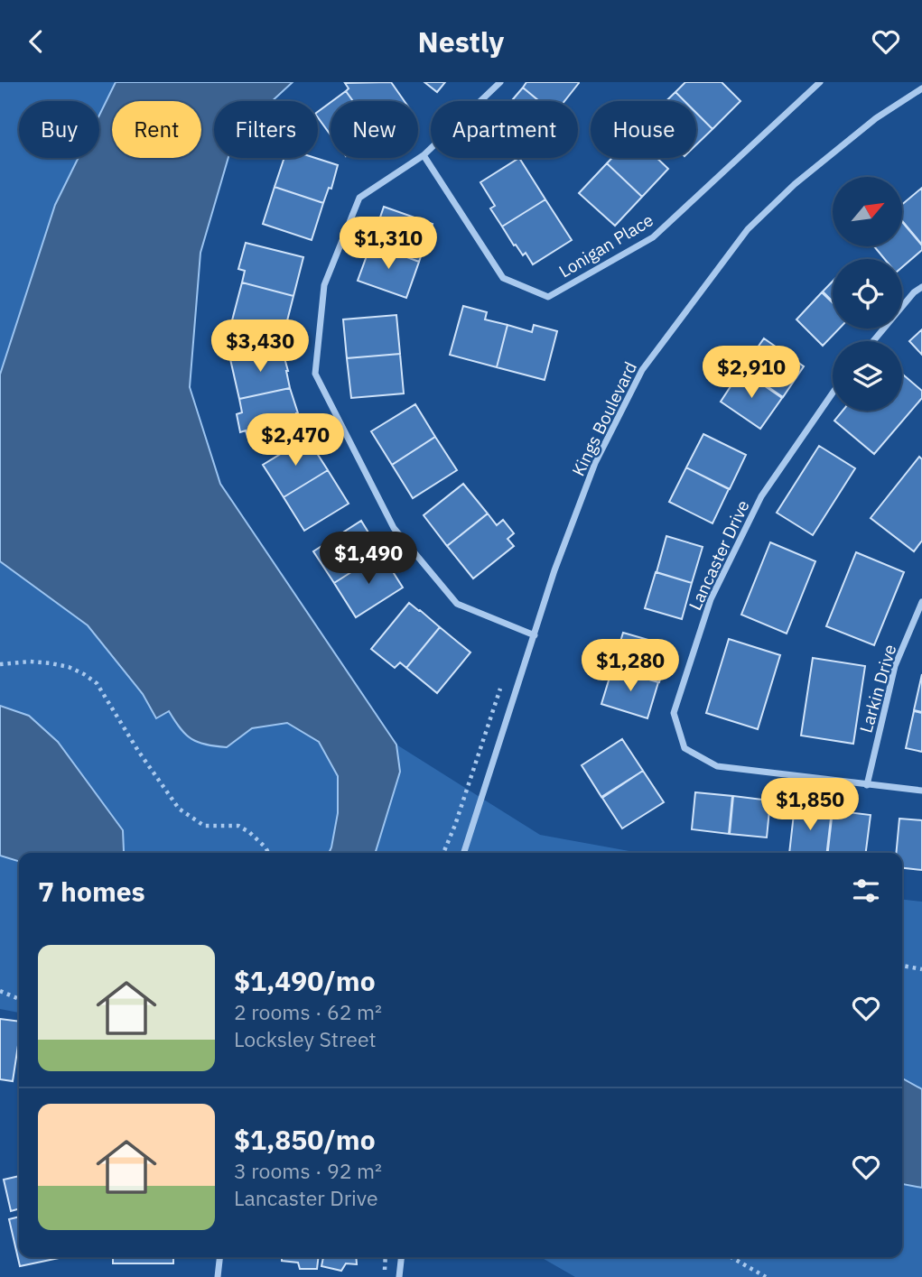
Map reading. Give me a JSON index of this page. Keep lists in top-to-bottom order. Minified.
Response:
{"streets":{"street":["Lonigan Place","Kings Boulevard","Lancaster Drive","Larkin Drive"]},"crossings":[["Lancaster Drive","Larkin Drive"]],"north":"top right","page":{"header":"Nestly","chip":["Buy","Rent","Filters","New","Apartment","House"],"price":["$1,310","$3,430","$2,910","$2,470","$1,490","$1,280","$1,850"],"heading":"7 homes","list":[{"name":"$1,490/mo","note":"2 rooms · 62 m² · Locksley Street"},{"name":"$1,850/mo","note":"3 rooms · 92 m² · Lancaster Drive"}]}}
